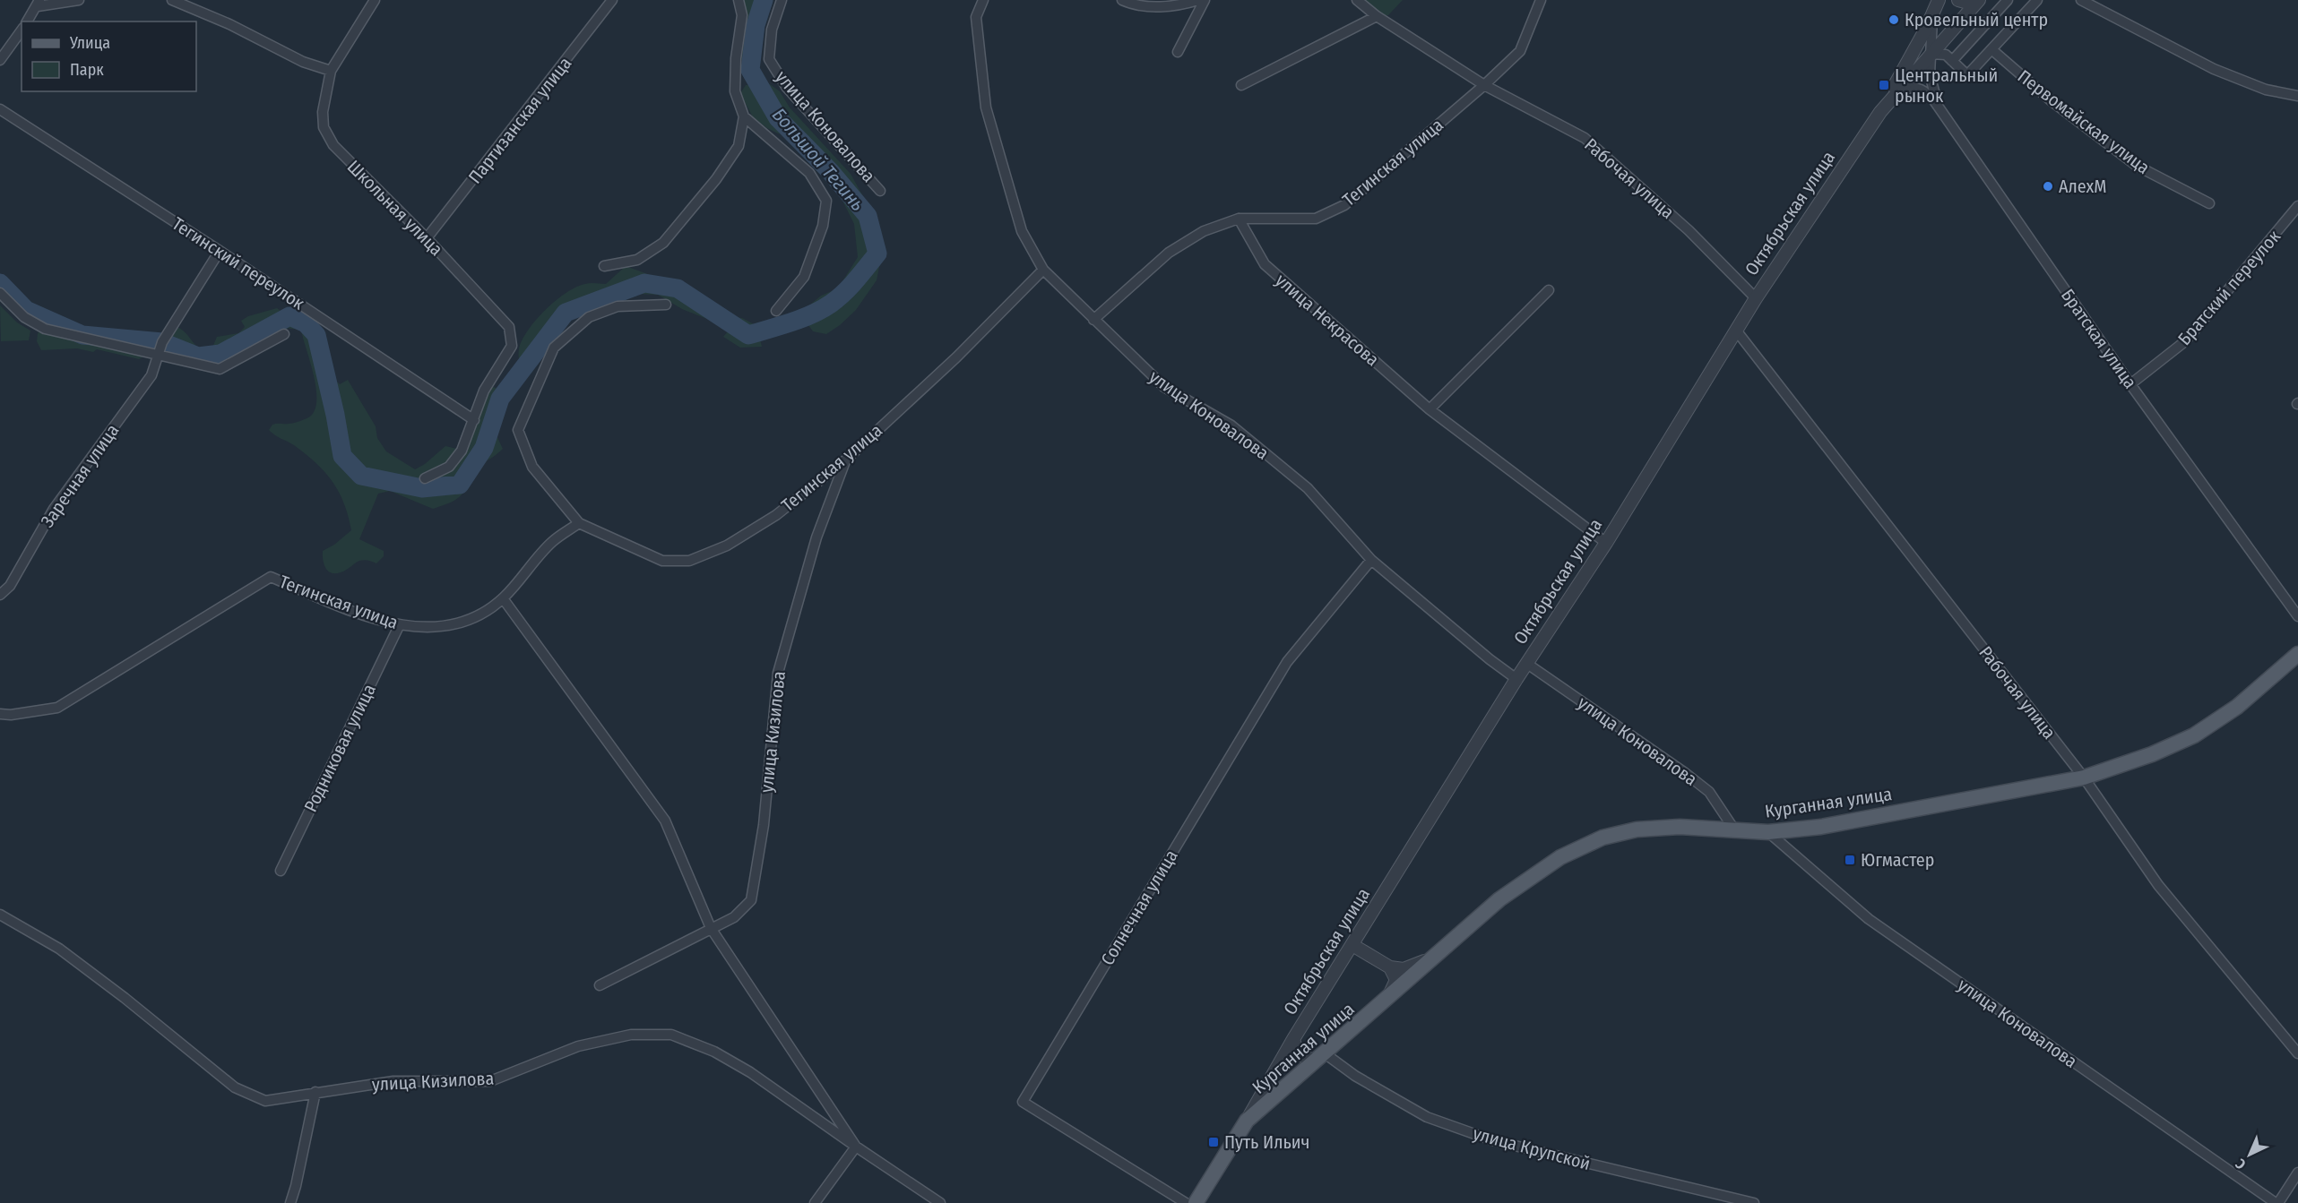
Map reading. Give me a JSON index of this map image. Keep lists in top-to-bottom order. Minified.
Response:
{"streets":{"main road":["Октябрьская улица","Курганная улица"],"street":["Партизанская улица","Первомайская улица","улица Коновалова","Тегинская улица","Рабочая улица","Школьная улица","Тегинский переулок","Братский переулок","улица Некрасова","Братская улица","Заречная улица","улица Кизилова","Родниковая улица","Солнечная улица","улица Крупской"]},"crossings":[["Партизанская улица","Школьная улица"],["улица Коновалова","Тегинская улица"],["улица Коновалова","Октябрьская улица"],["улица Коновалова","Курганная улица"],["улица Коновалова","Солнечная улица"],["Тегинская улица","Рабочая улица"],["Тегинская улица","улица Некрасова"],["Тегинская улица","улица Кизилова"],["Тегинская улица","Родниковая улица"],["Рабочая улица","Октябрьская улица"],["Рабочая улица","Курганная улица"],["Школьная улица","Тегинский переулок"],["Октябрьская улица","улица Некрасова"],["Октябрьская улица","Братская улица"],["Октябрьская улица","Курганная улица"],["Тегинский переулок","Заречная улица"],["Братский переулок","Братская улица"],["Курганная улица","улица Крупской"]],"water":["Большой Тегинь"],"places":{"other":["Кровельный центр","АлехМ"],"transit":["Центральный рынок","Югмастер","Путь Ильич"]},"legend":["Улица","Парк"],"north":"bottom left"}
